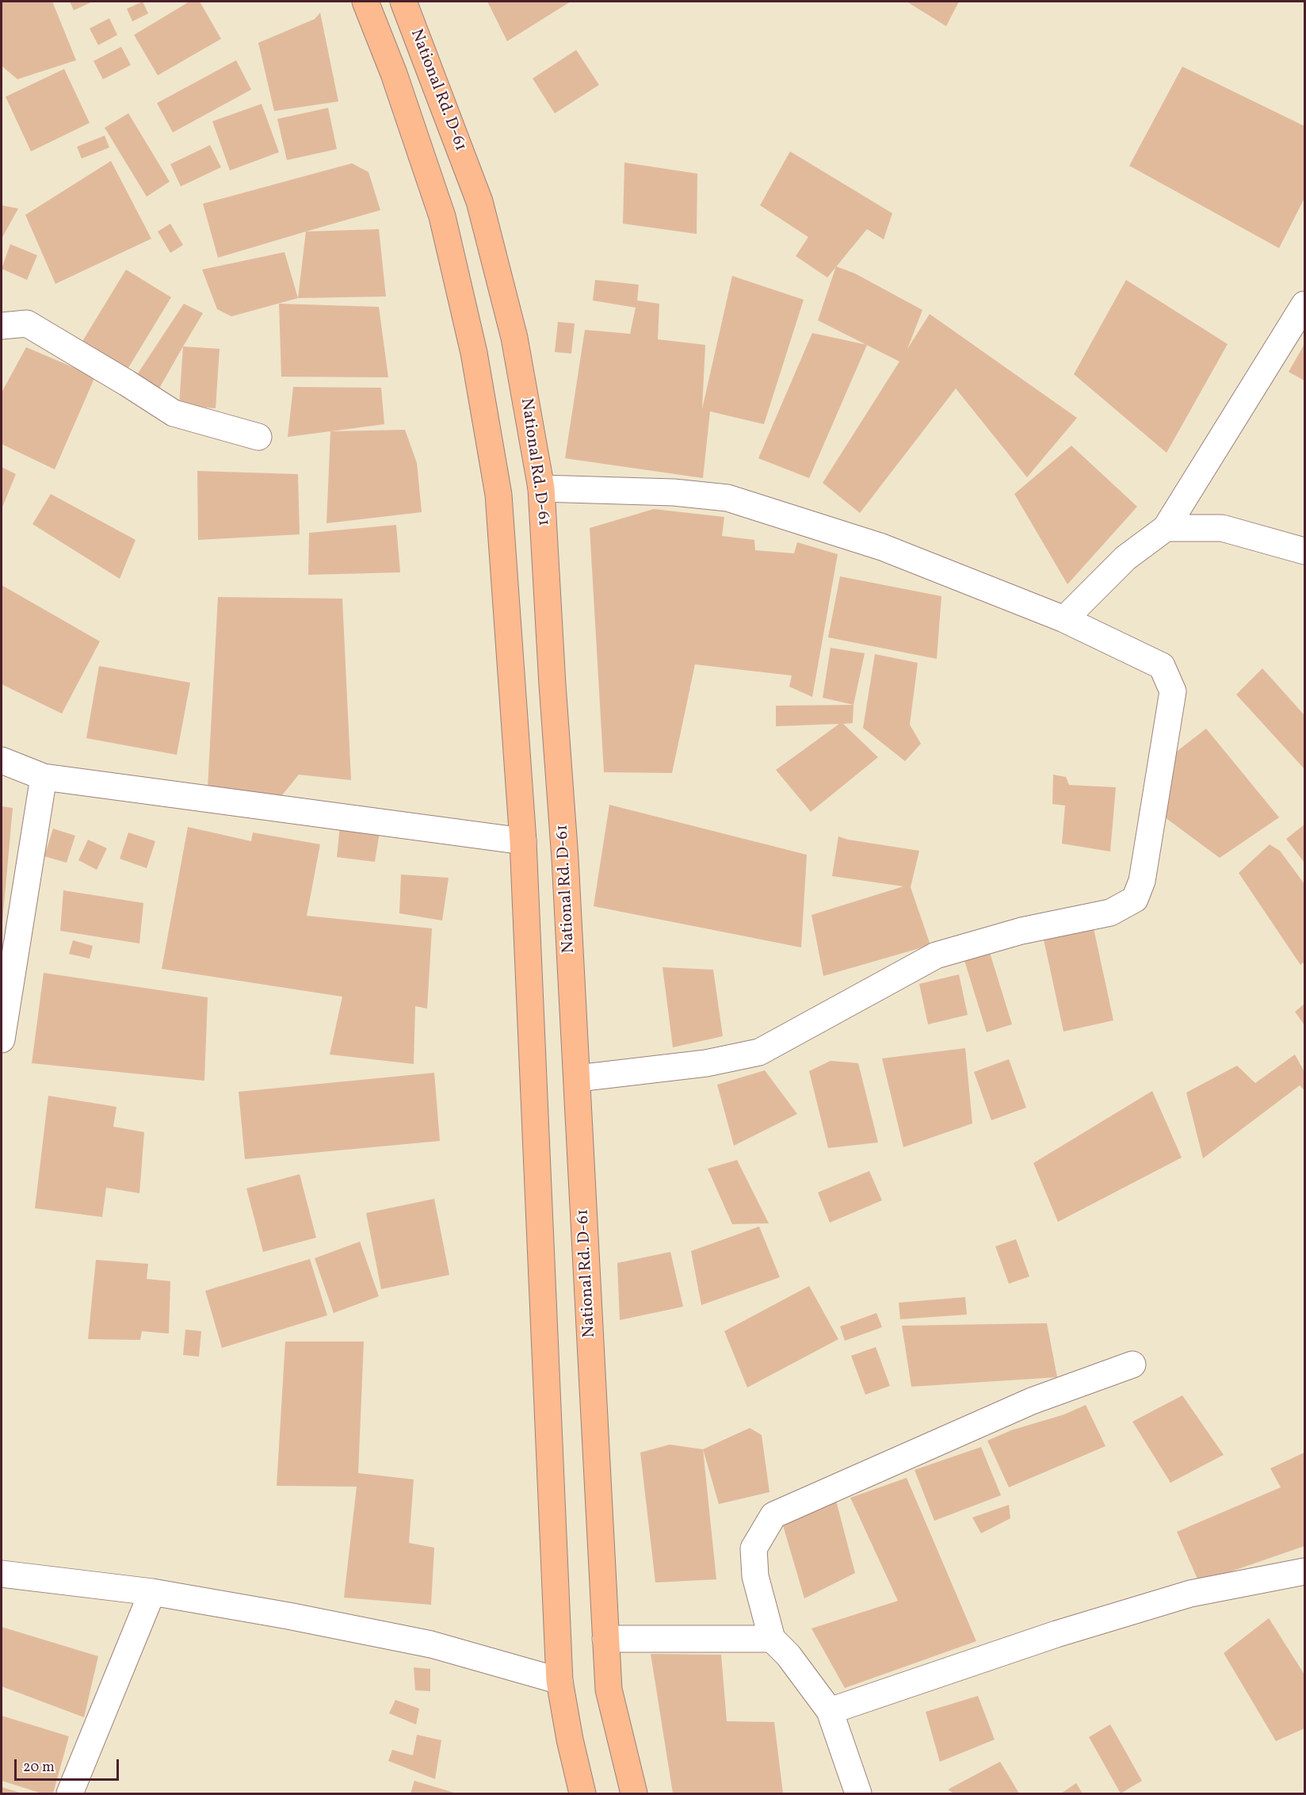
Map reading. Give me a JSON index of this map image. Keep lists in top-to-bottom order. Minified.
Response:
{"streets":{"highway":["National Rd. D-61"]},"scale_bar":"20 m"}
